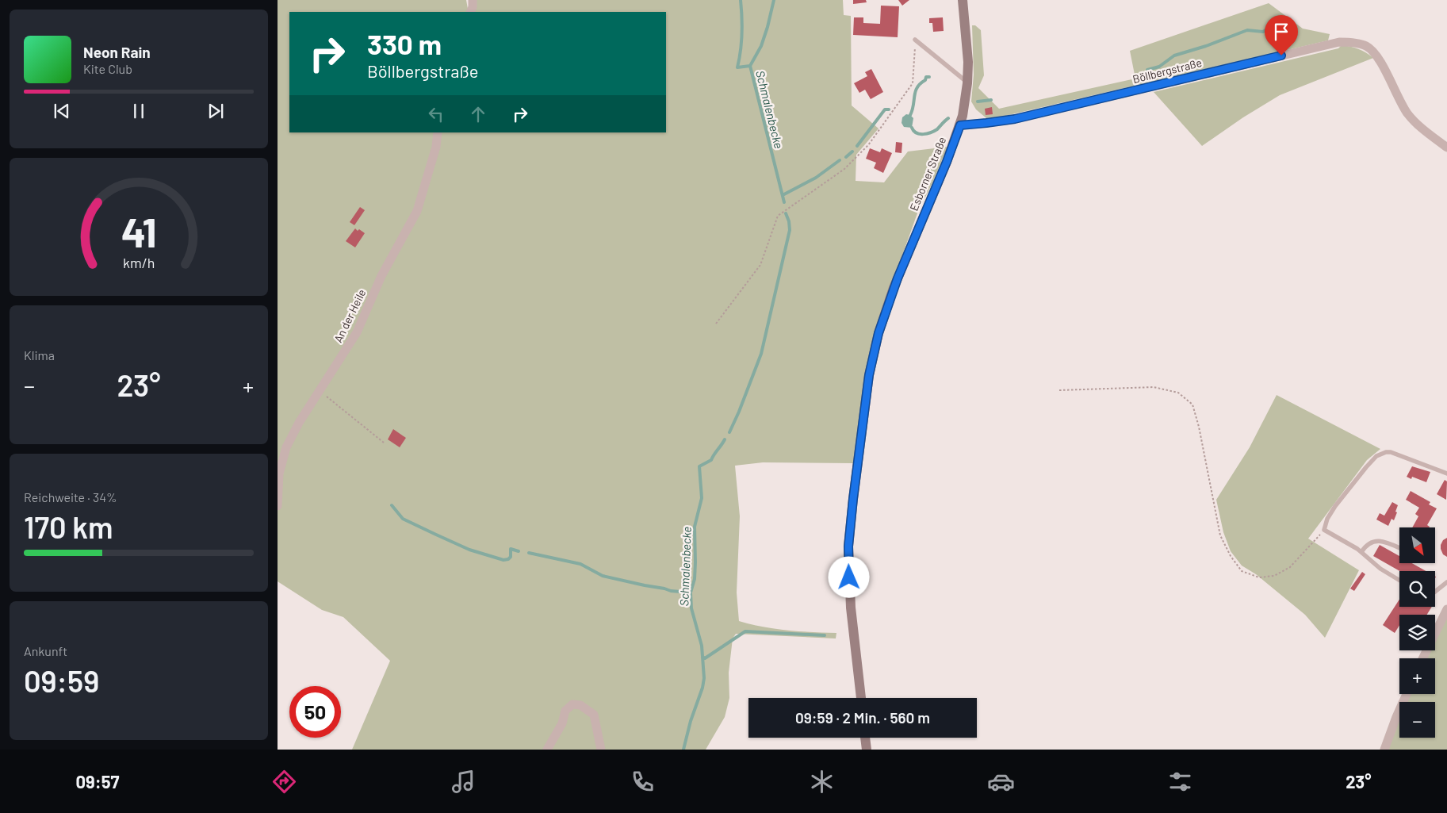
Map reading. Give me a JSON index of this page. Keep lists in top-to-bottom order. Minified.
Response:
{"streets":{"main road":["Esborner Straße"],"street":["Böllbergstraße","An der Heile"]},"crossings":[["Böllbergstraße","Esborner Straße"]],"water":["Schmalenbecke"],"north":"bottom right","page":{"turn":["330 m","Böllbergstraße"],"song":["Neon Rain","Kite Club"],"tile":["Klima",["Reichweite · 34%","170 km"],["Ankunft","09:59"]],"heat":["−","23°","+"],"map_buttons":["+","−"],"limit":"50","trip":"09:59 · 2 Min. · 560 m","tabs":["09:57","23°"],"gauge":["41","km/h"]}}
